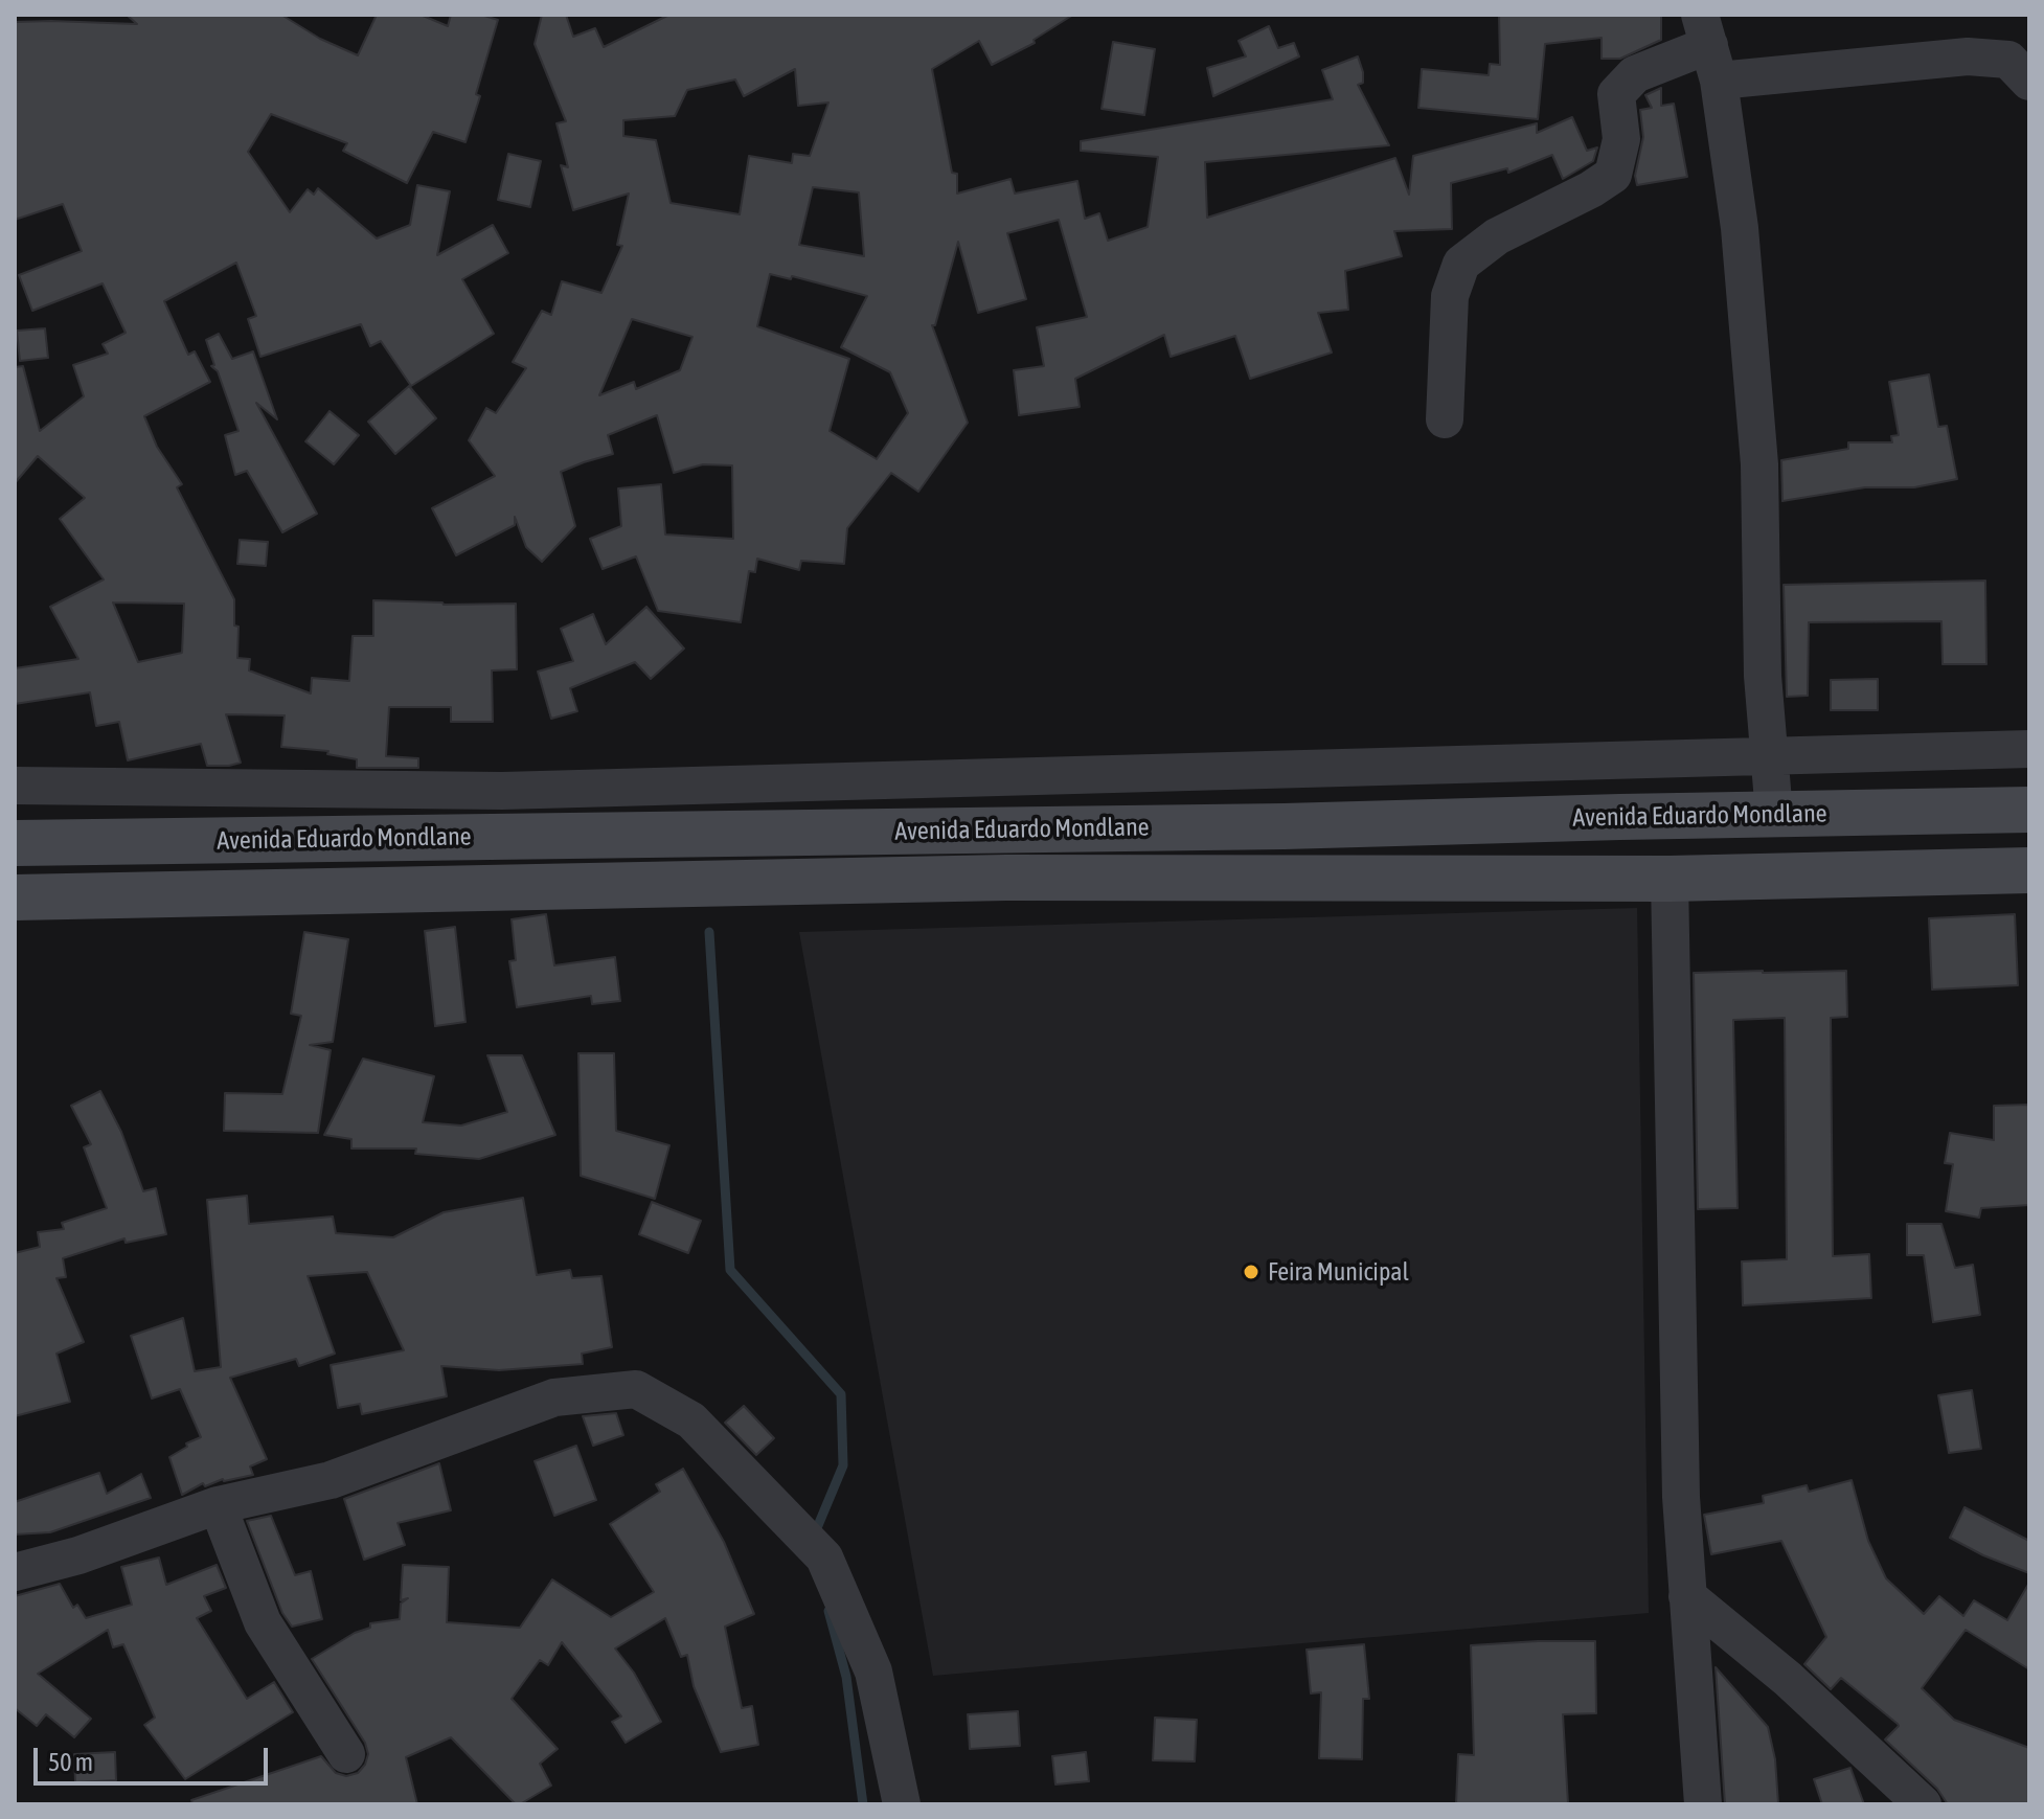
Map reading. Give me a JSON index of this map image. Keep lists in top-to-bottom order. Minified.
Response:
{"streets":{"main road":["Avenida Eduardo Mondlane"]},"places":["Feira Municipal"],"scale_bar":"50 m"}
